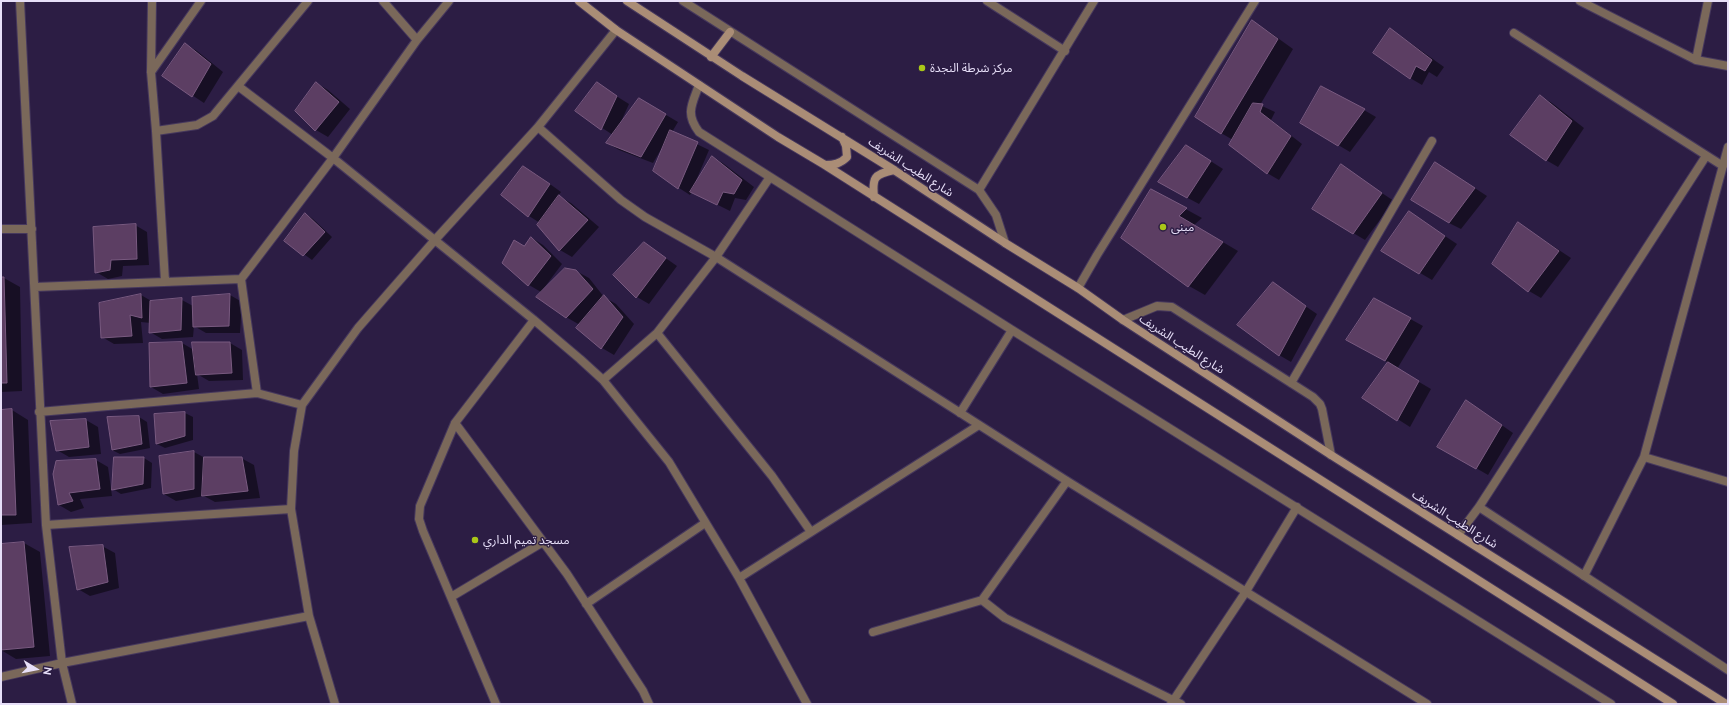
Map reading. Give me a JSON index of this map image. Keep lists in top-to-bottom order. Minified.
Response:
{"streets":{"main road":["شارع الطيب الشريف"]},"places":["مركز شرطة النجدة","مبنى","مسجد تميم الداري"],"north":"right"}
